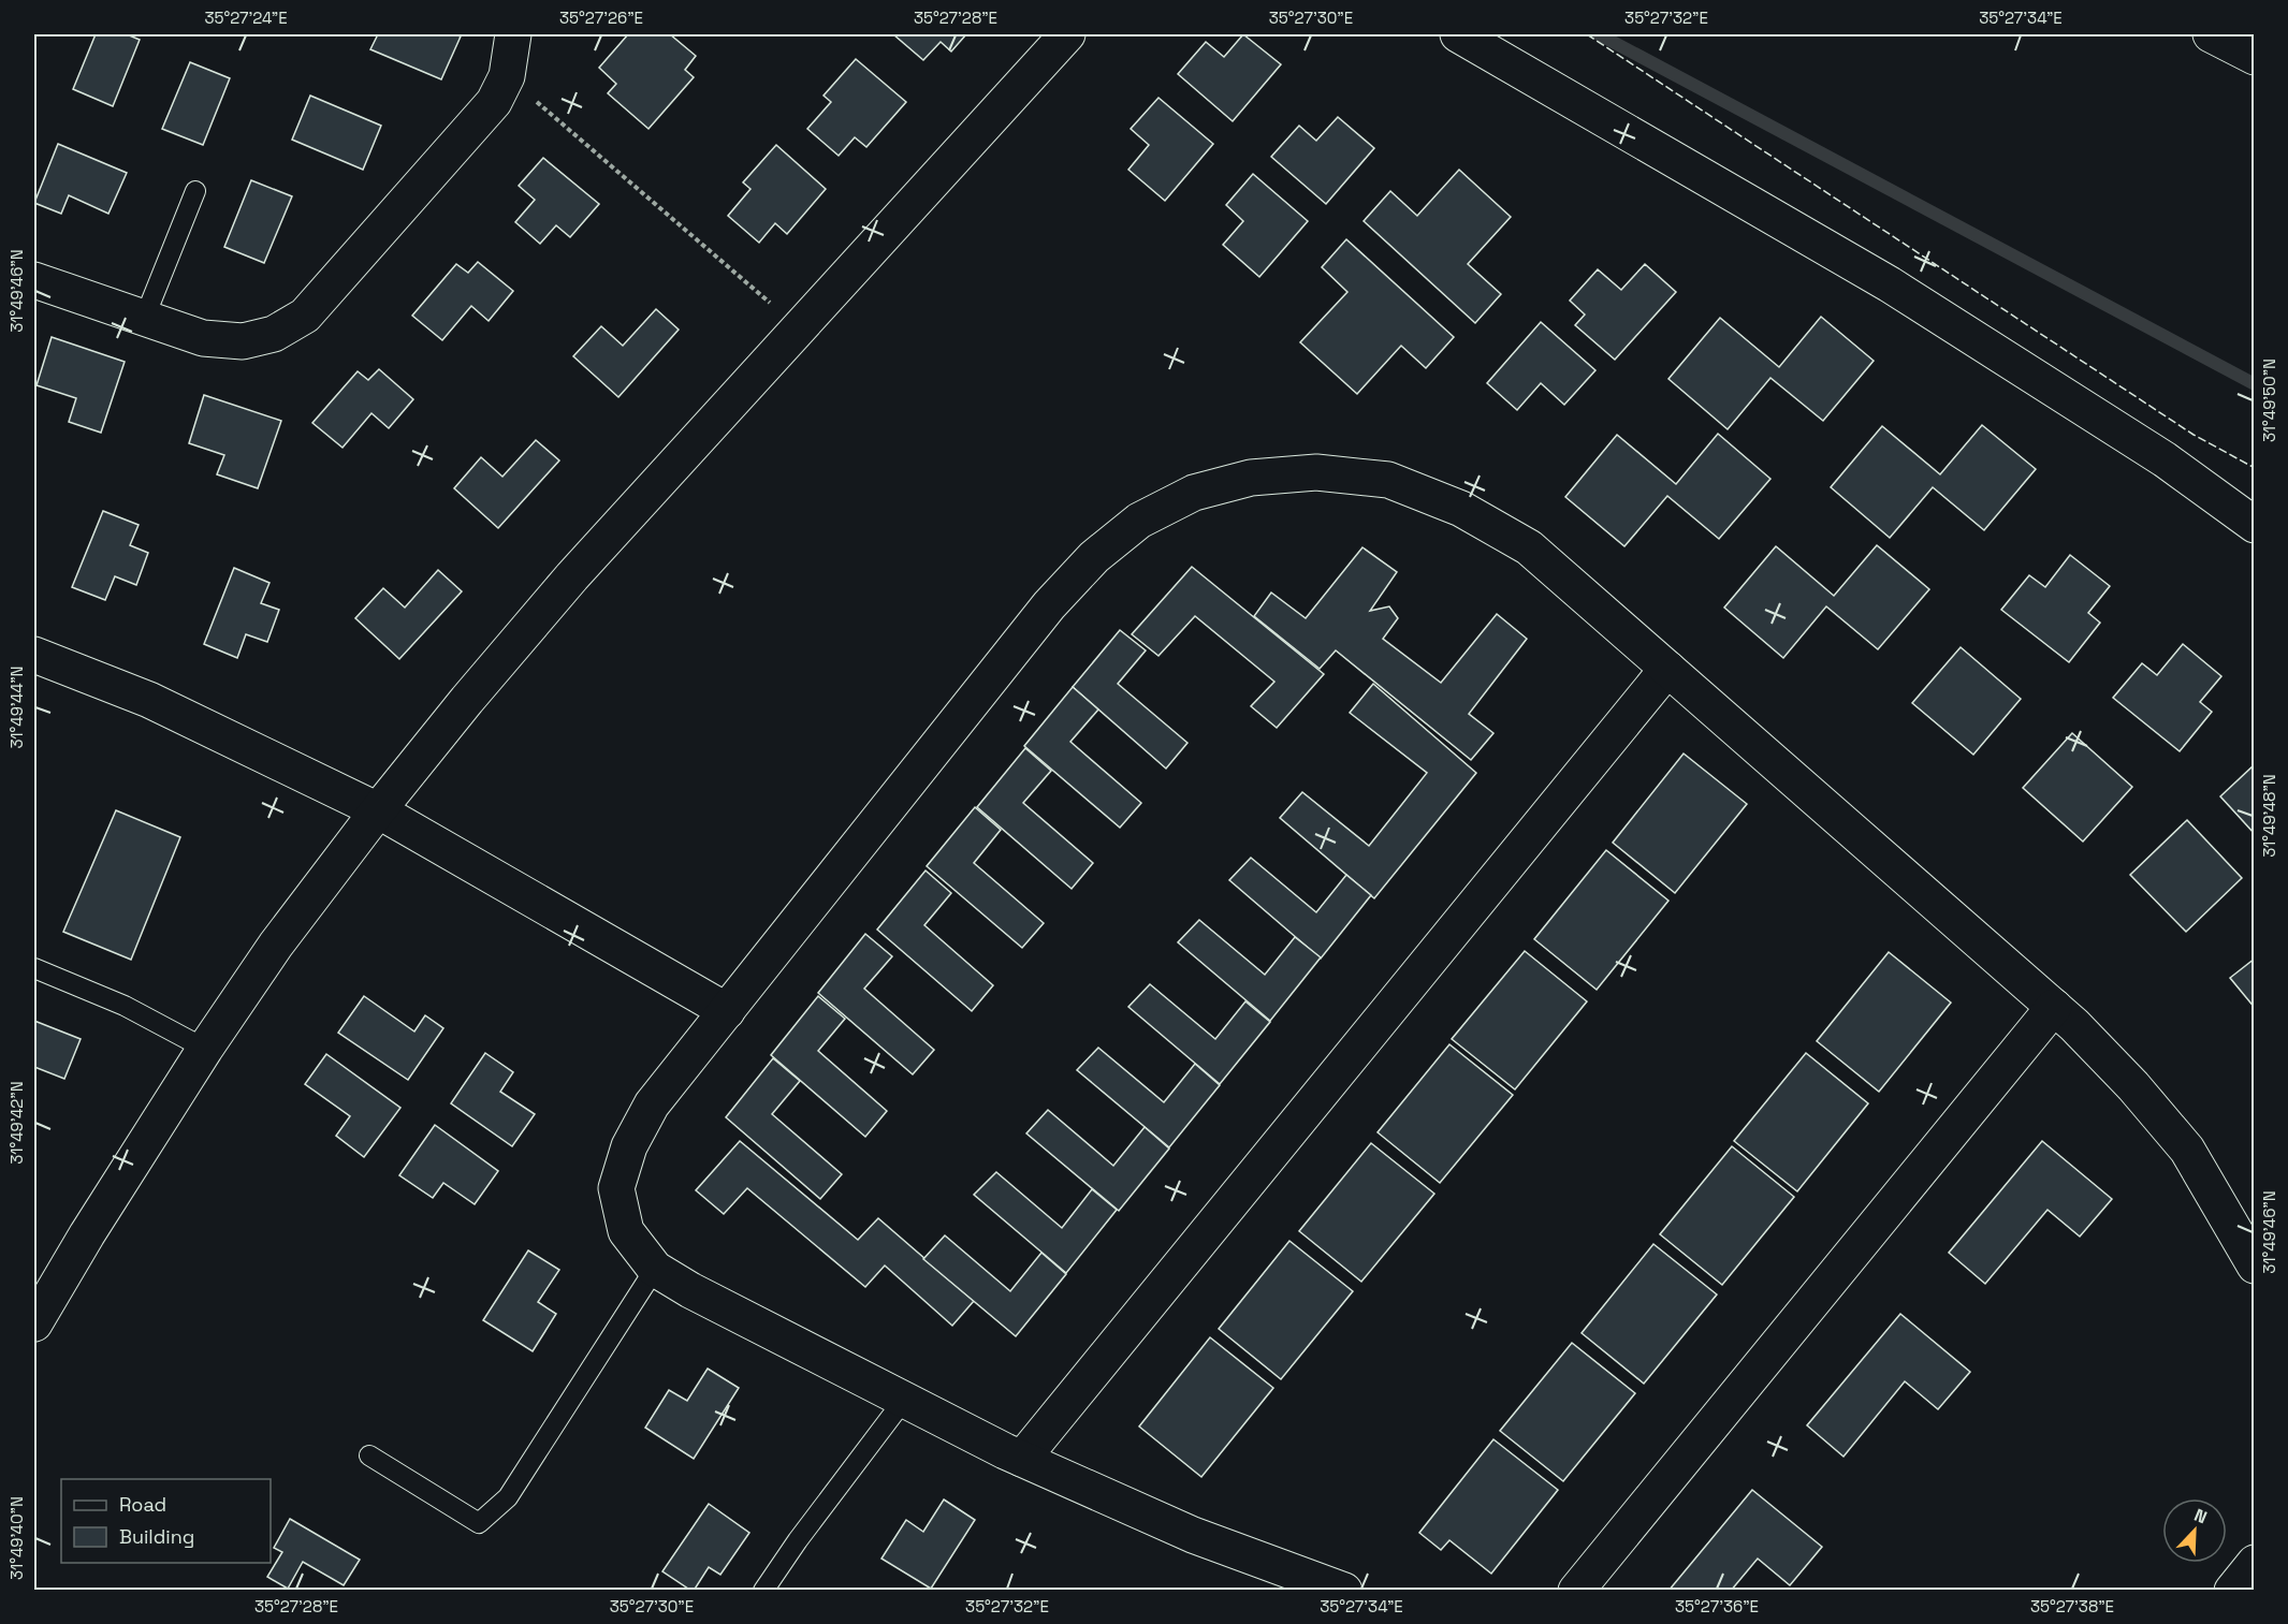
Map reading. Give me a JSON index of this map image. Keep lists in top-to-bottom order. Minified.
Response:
{"legend":["Road","Building"],"north":"top right","coordinates":["35°27'24\"E","35°27'26\"E","35°27'28\"E","35°27'30\"E","35°27'32\"E","35°27'34\"E","31°49'46\"N","31°49'50\"N","31°49'44\"N","31°49'48\"N","31°49'42\"N","31°49'40\"N","35°27'36\"E","35°27'38\"E"]}
